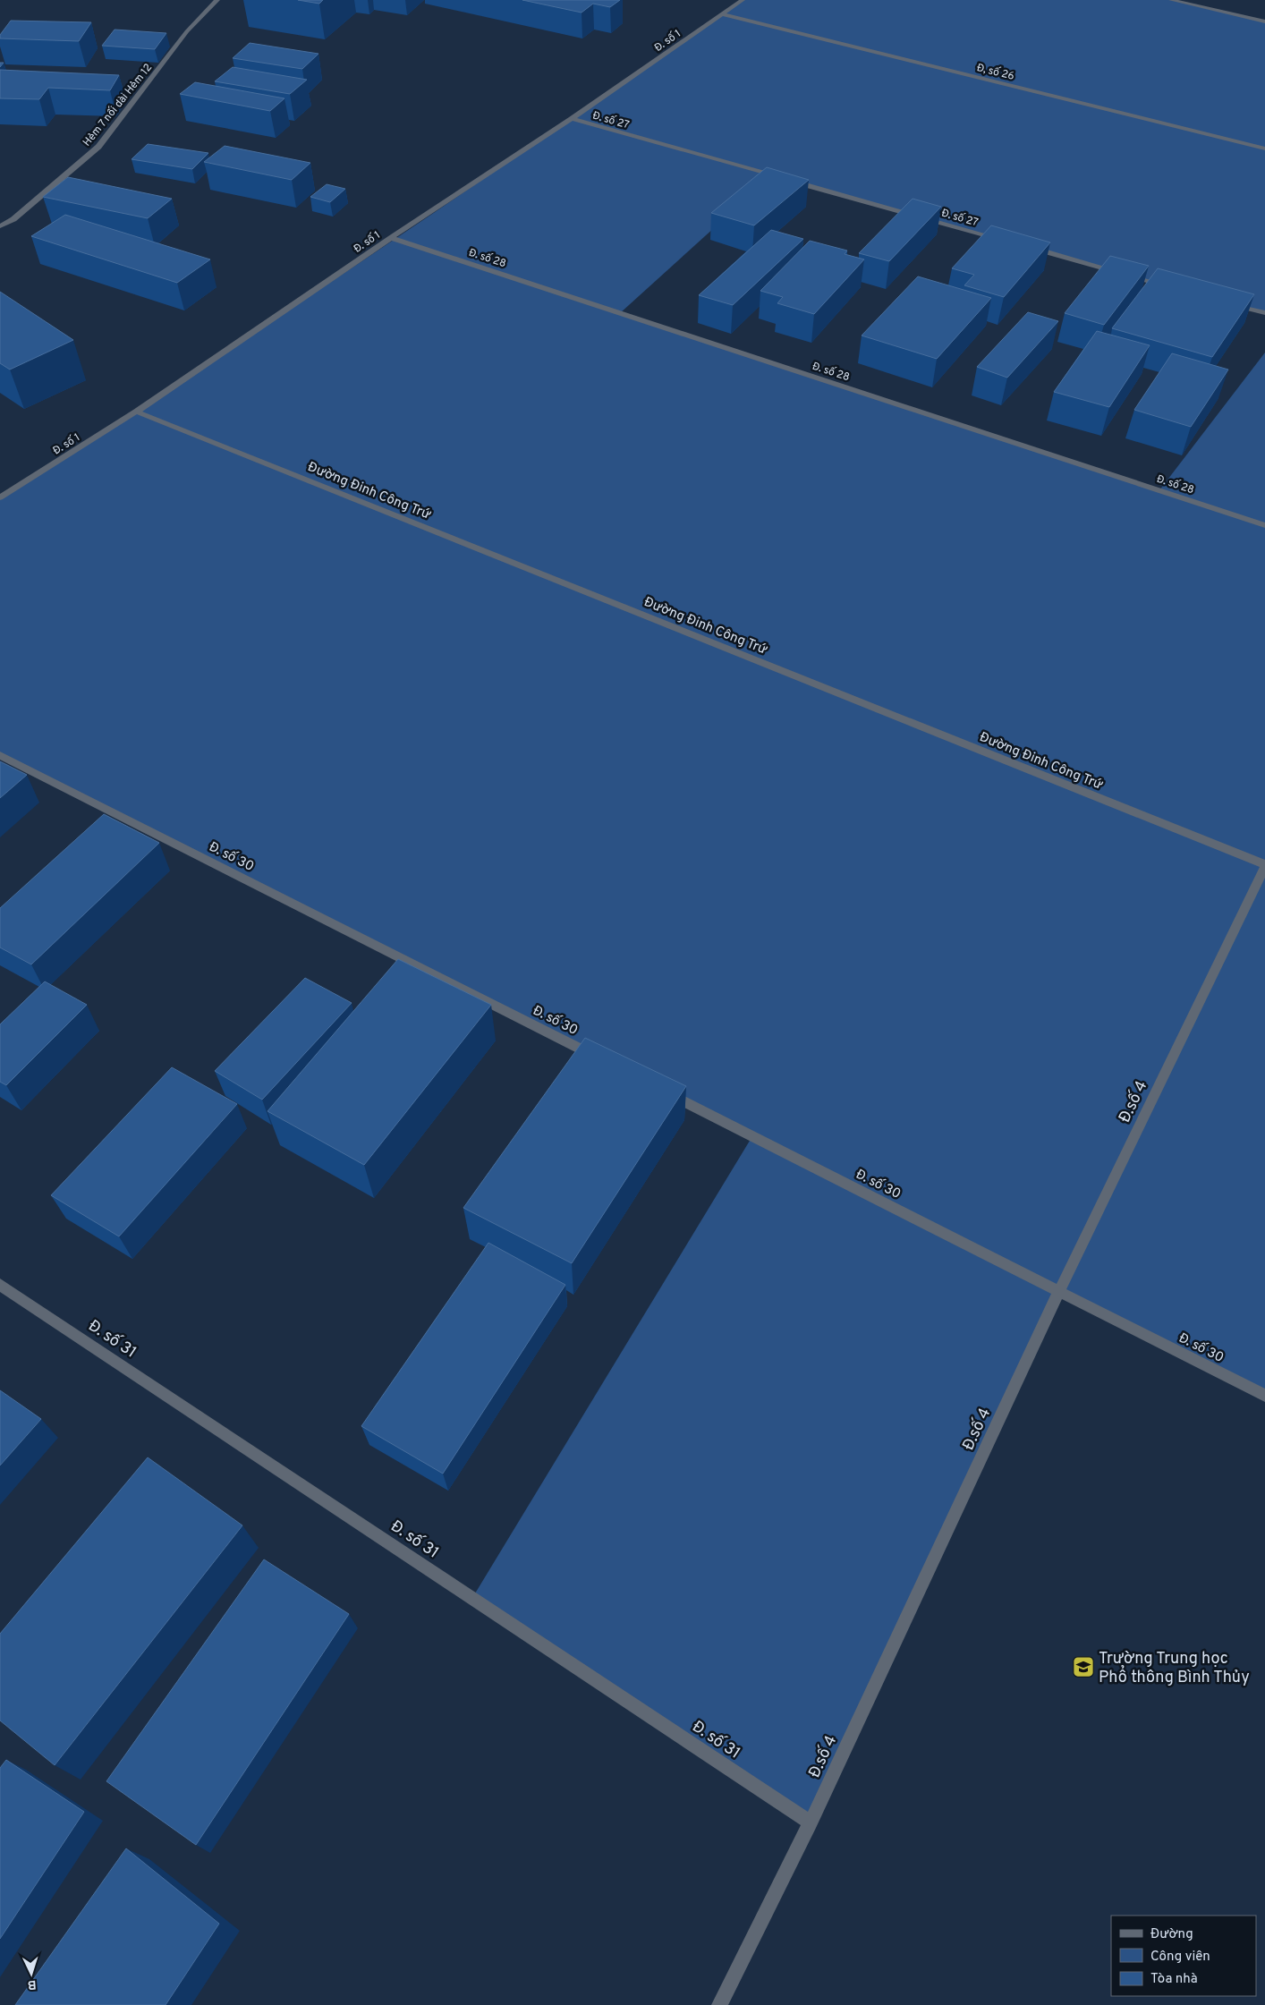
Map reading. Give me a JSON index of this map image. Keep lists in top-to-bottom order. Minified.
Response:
{"streets":{"street":["Đ. số 1","Đ, số 26","Hẻm 7 nối dài Hẻm 12","Đ. số 27","Đ. số 28","Đường Đinh Công Trứ","Đ. số 30","Đ.số 4","Đ. số 31"]},"crossings":[["Đ. số 1","Đ, số 26"],["Đ. số 1","Đ. số 27"],["Đ. số 1","Đ. số 28"],["Đ. số 1","Đường Đinh Công Trứ"],["Đường Đinh Công Trứ","Đ.số 4"],["Đ. số 30","Đ.số 4"],["Đ.số 4","Đ. số 31"]],"places":{"school or university":["Trường Trung học Phổ thông Bình Thủy"]},"legend":["Đường","Công viên","Tòa nhà"],"north":"bottom"}
